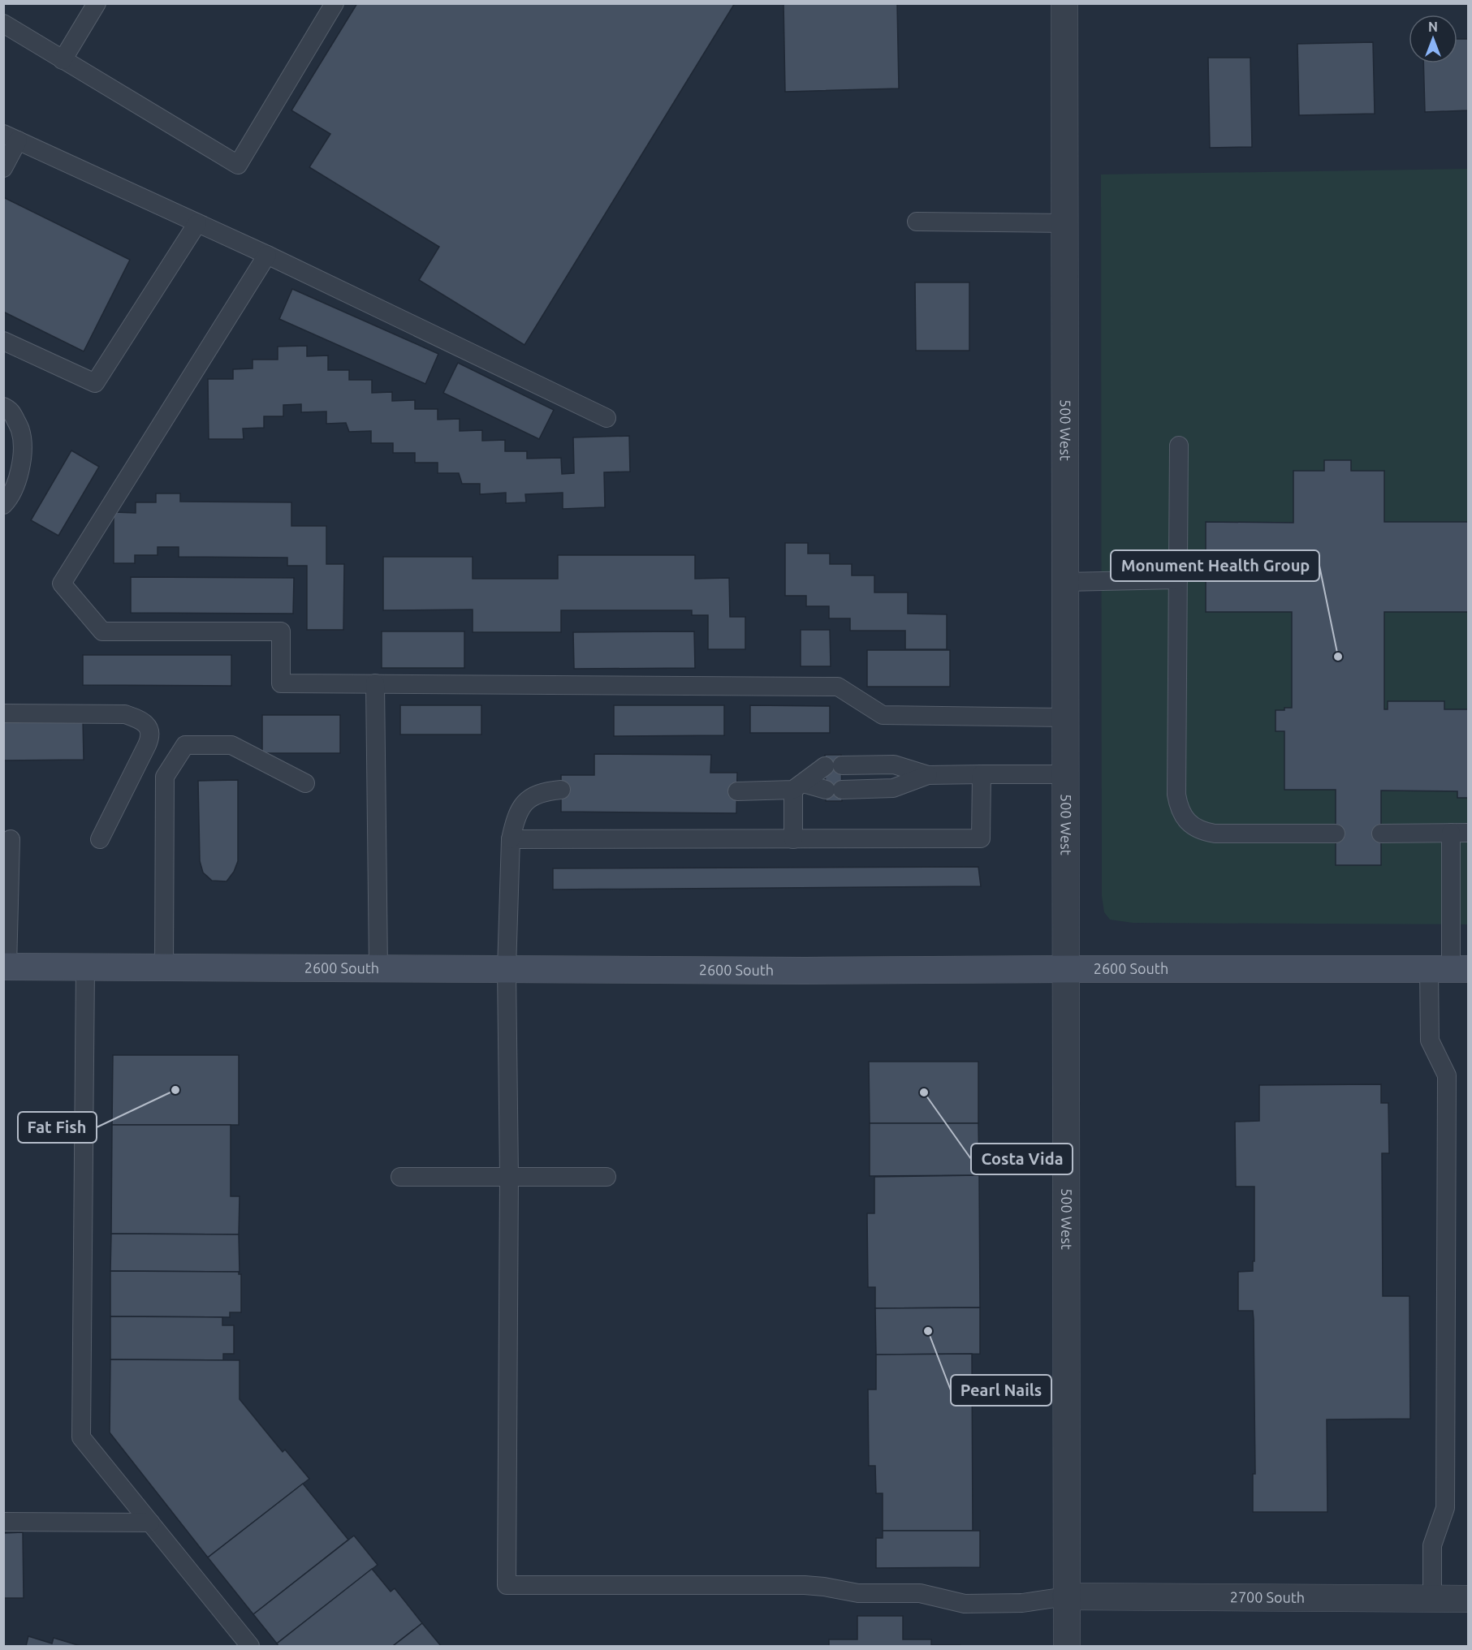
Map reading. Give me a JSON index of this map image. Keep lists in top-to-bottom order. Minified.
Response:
{"streets":{"main road":["2600 South"],"street":["500 West","2700 South"]},"crossings":[["500 West","2600 South"],["500 West","2700 South"]],"places":["Monument Health Group","Fat Fish","Costa Vida","Pearl Nails"],"north":"top"}
